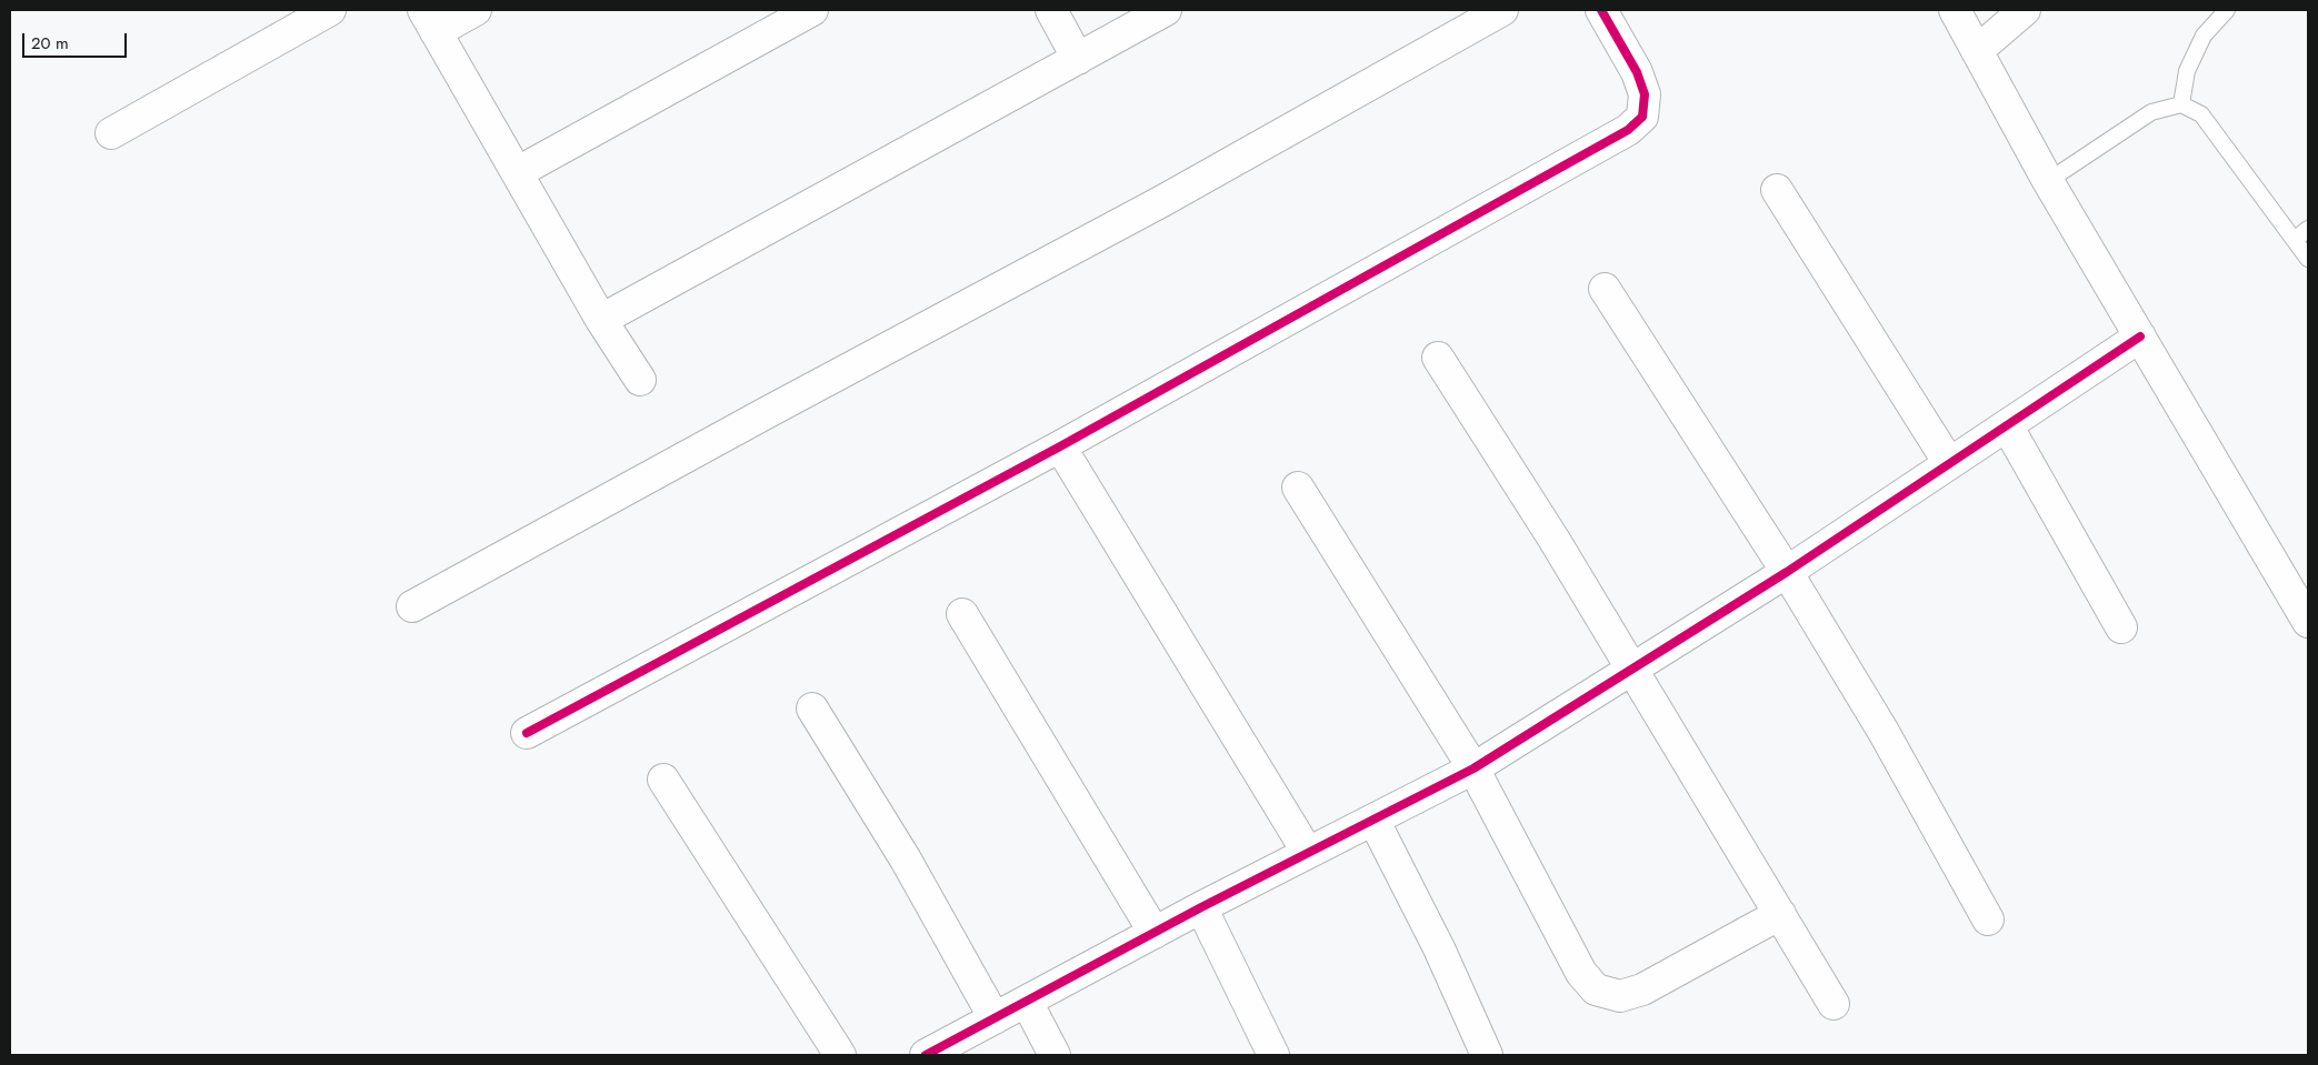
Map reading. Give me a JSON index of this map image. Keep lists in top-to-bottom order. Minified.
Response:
{"scale_bar":"20 m"}
